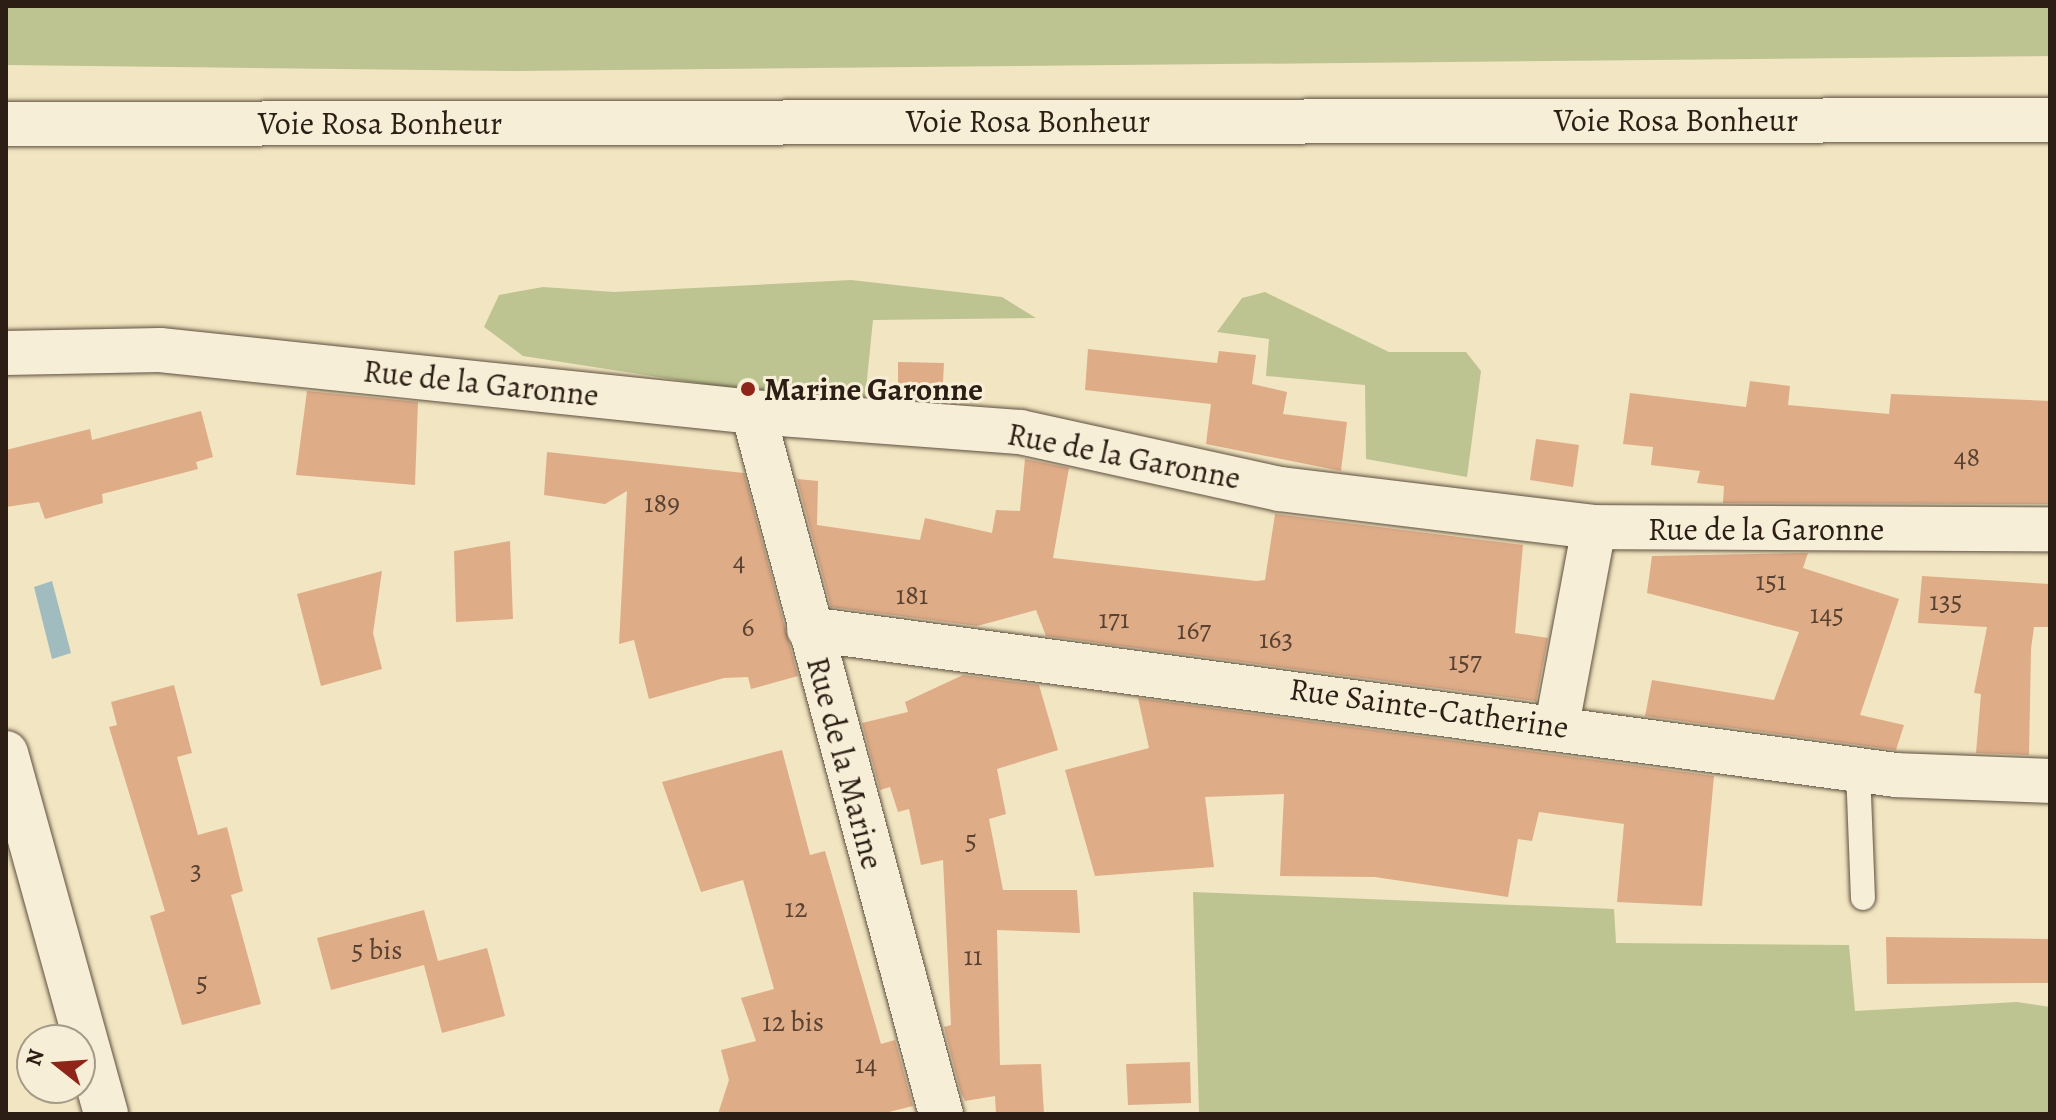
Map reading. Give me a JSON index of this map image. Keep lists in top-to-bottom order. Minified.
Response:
{"streets":{"street":["Voie Rosa Bonheur","Rue de la Garonne","Rue Sainte-Catherine","Rue de la Marine"]},"crossings":[["Rue de la Garonne","Rue de la Marine"],["Rue Sainte-Catherine","Rue de la Marine"]],"places":["Marine Garonne"],"house_numbers":["48","189","4","151","181","135","145","171","6","167","163","157","5","3","12","5 bis","11","5","12 bis","14"],"north":"left"}
